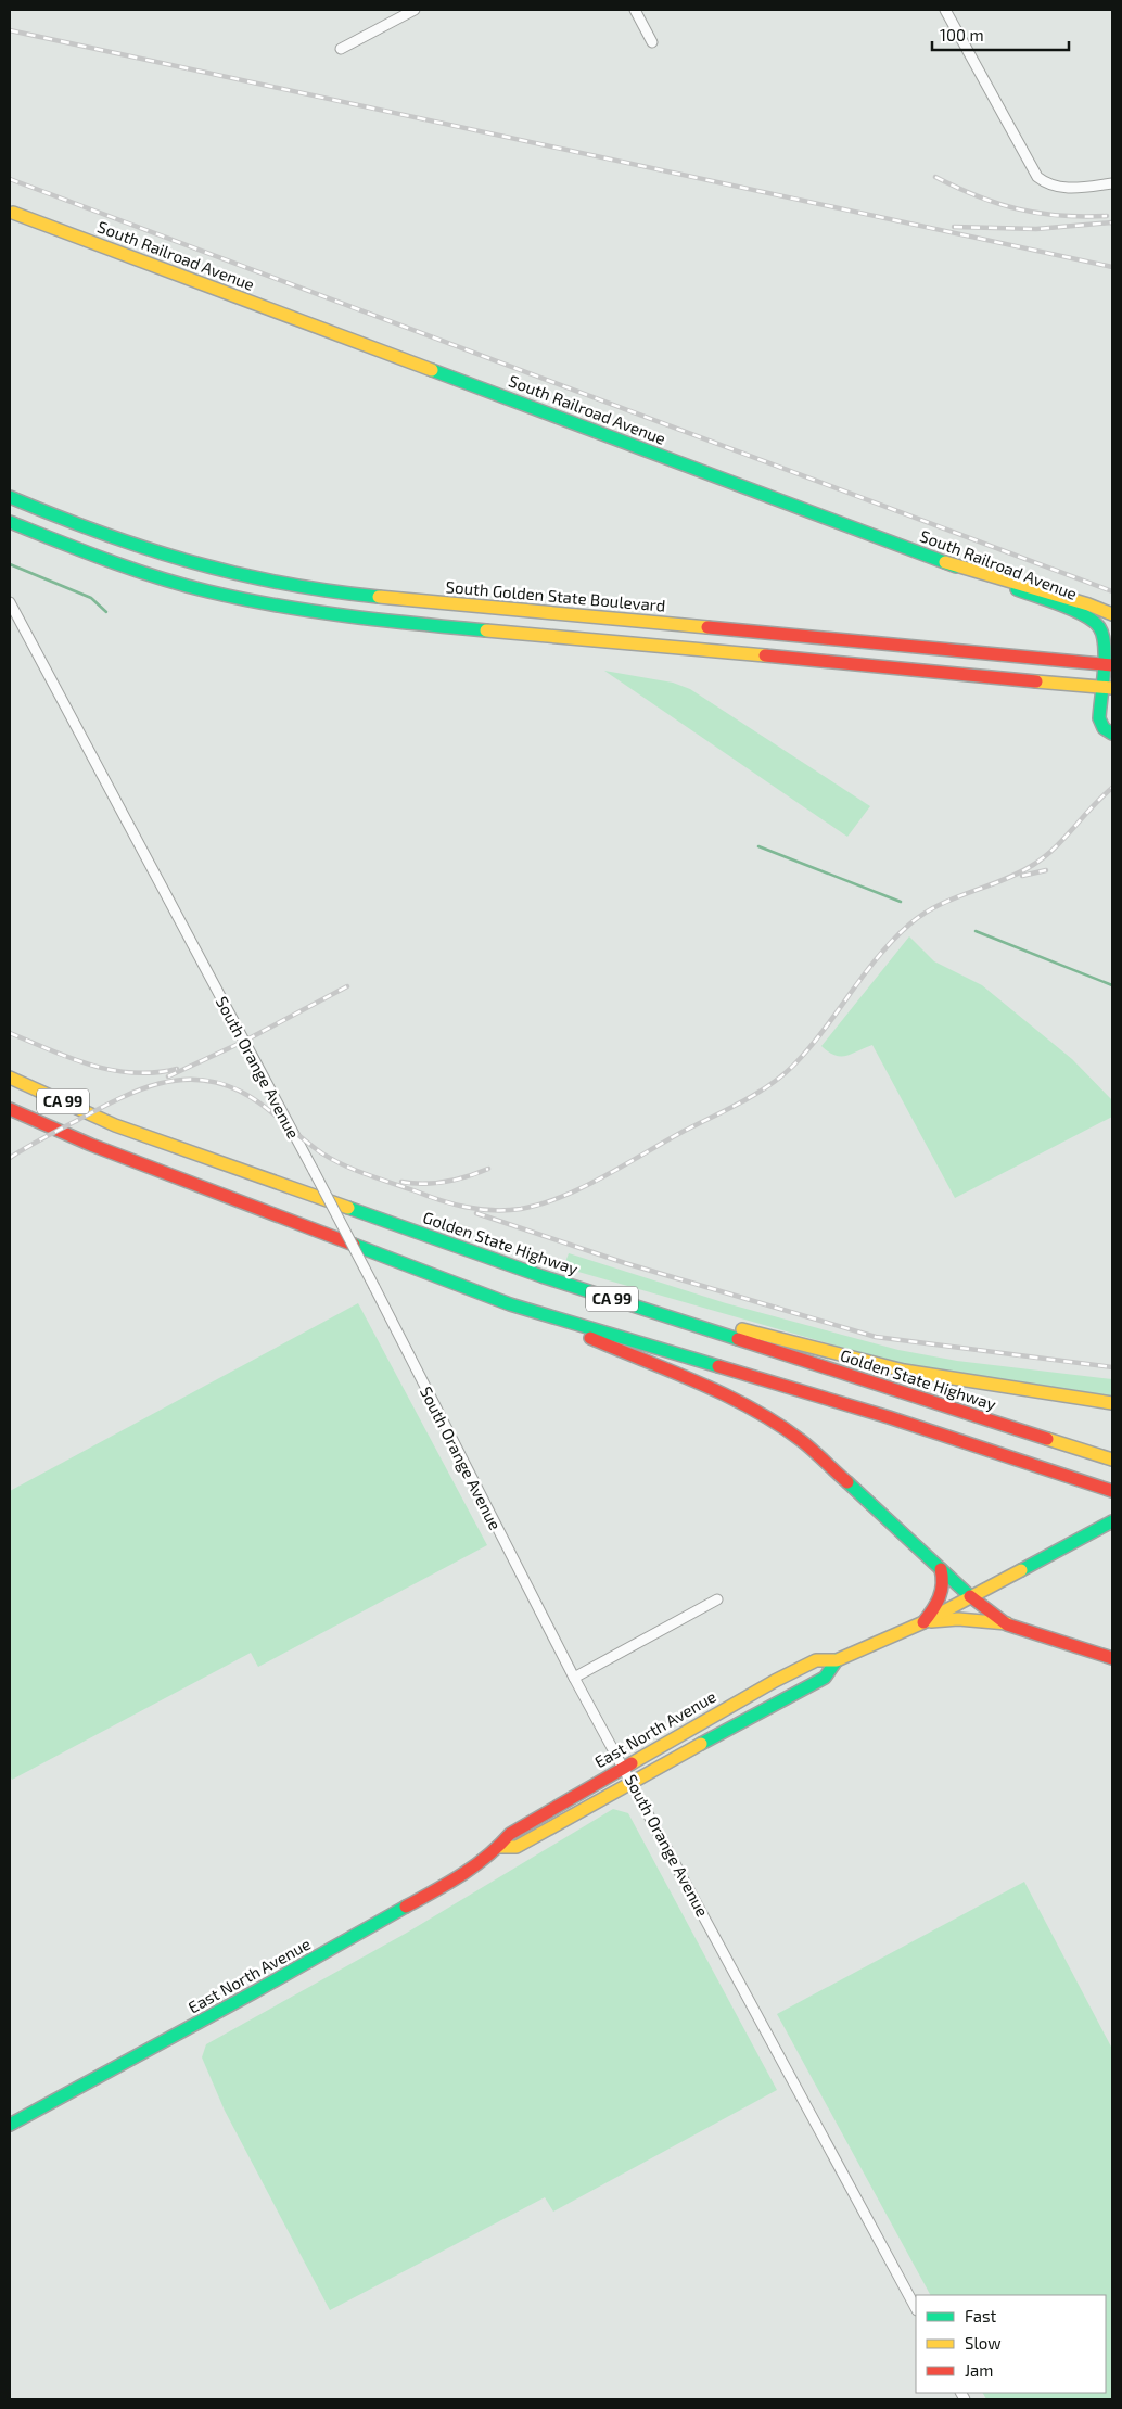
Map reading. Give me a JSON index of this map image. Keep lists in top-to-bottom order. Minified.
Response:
{"streets":{"main road":["South Railroad Avenue","South Golden State Boulevard","CA 99","Golden State Highway","East North Avenue"],"street":["South Orange Avenue"]},"crossings":[["South Railroad Avenue","South Golden State Boulevard"],["South Orange Avenue","East North Avenue"]],"legend":["Fast","Slow","Jam"],"scale_bar":"100 m"}
